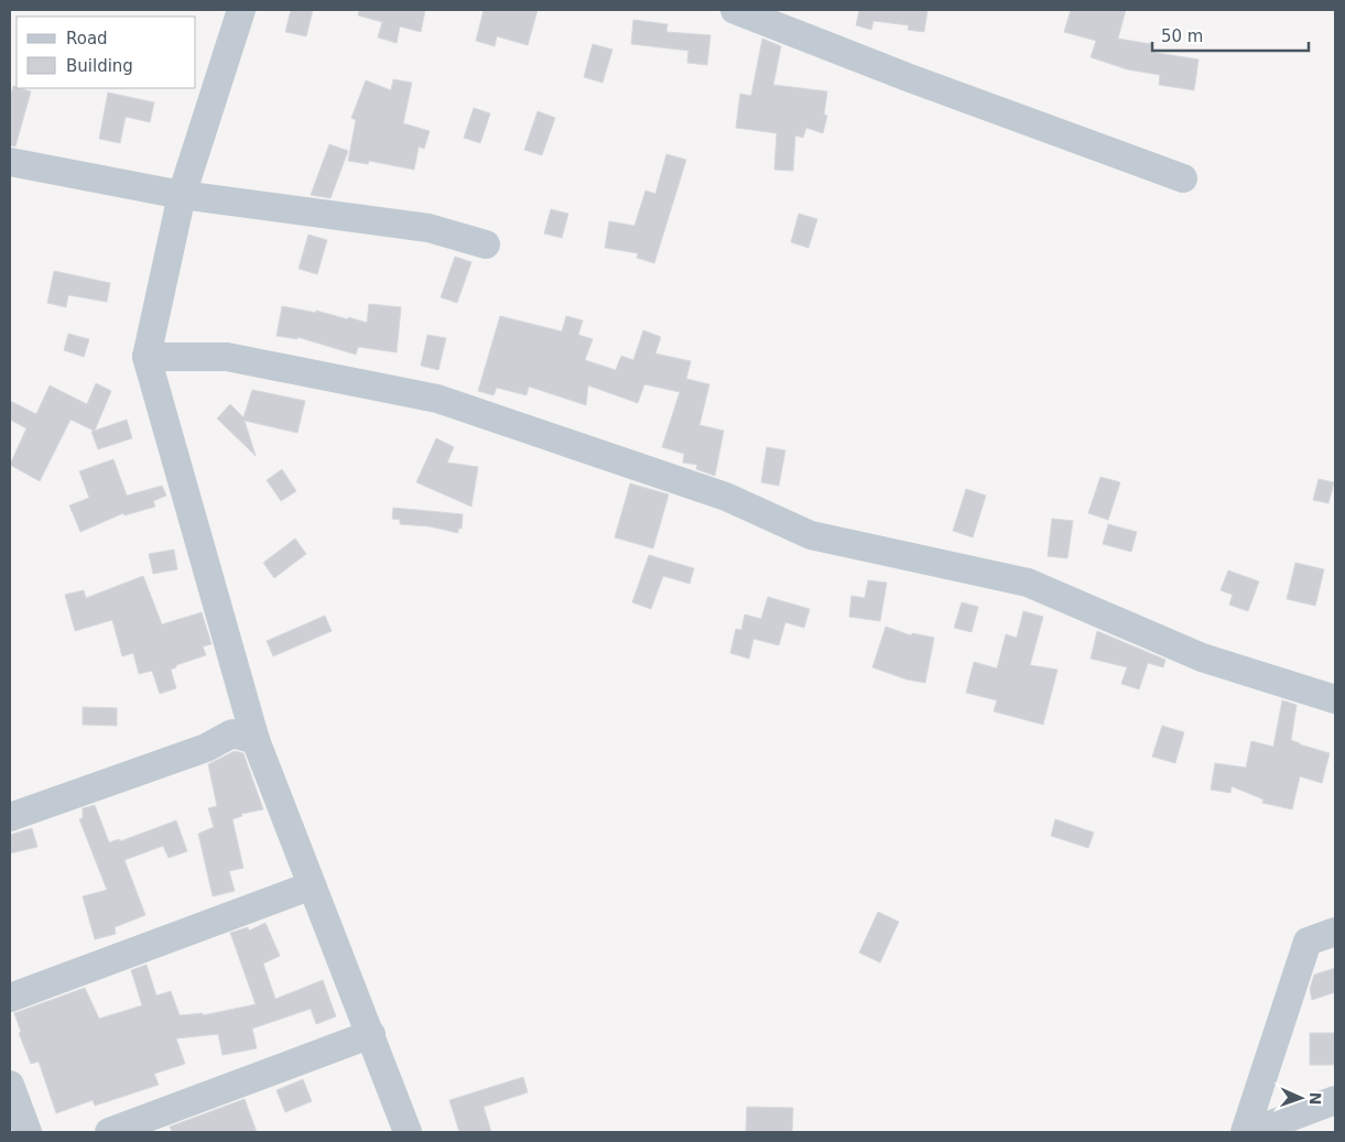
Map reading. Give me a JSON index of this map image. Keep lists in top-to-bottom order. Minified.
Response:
{"legend":["Road","Building"],"scale_bar":"50 m","north":"right"}
